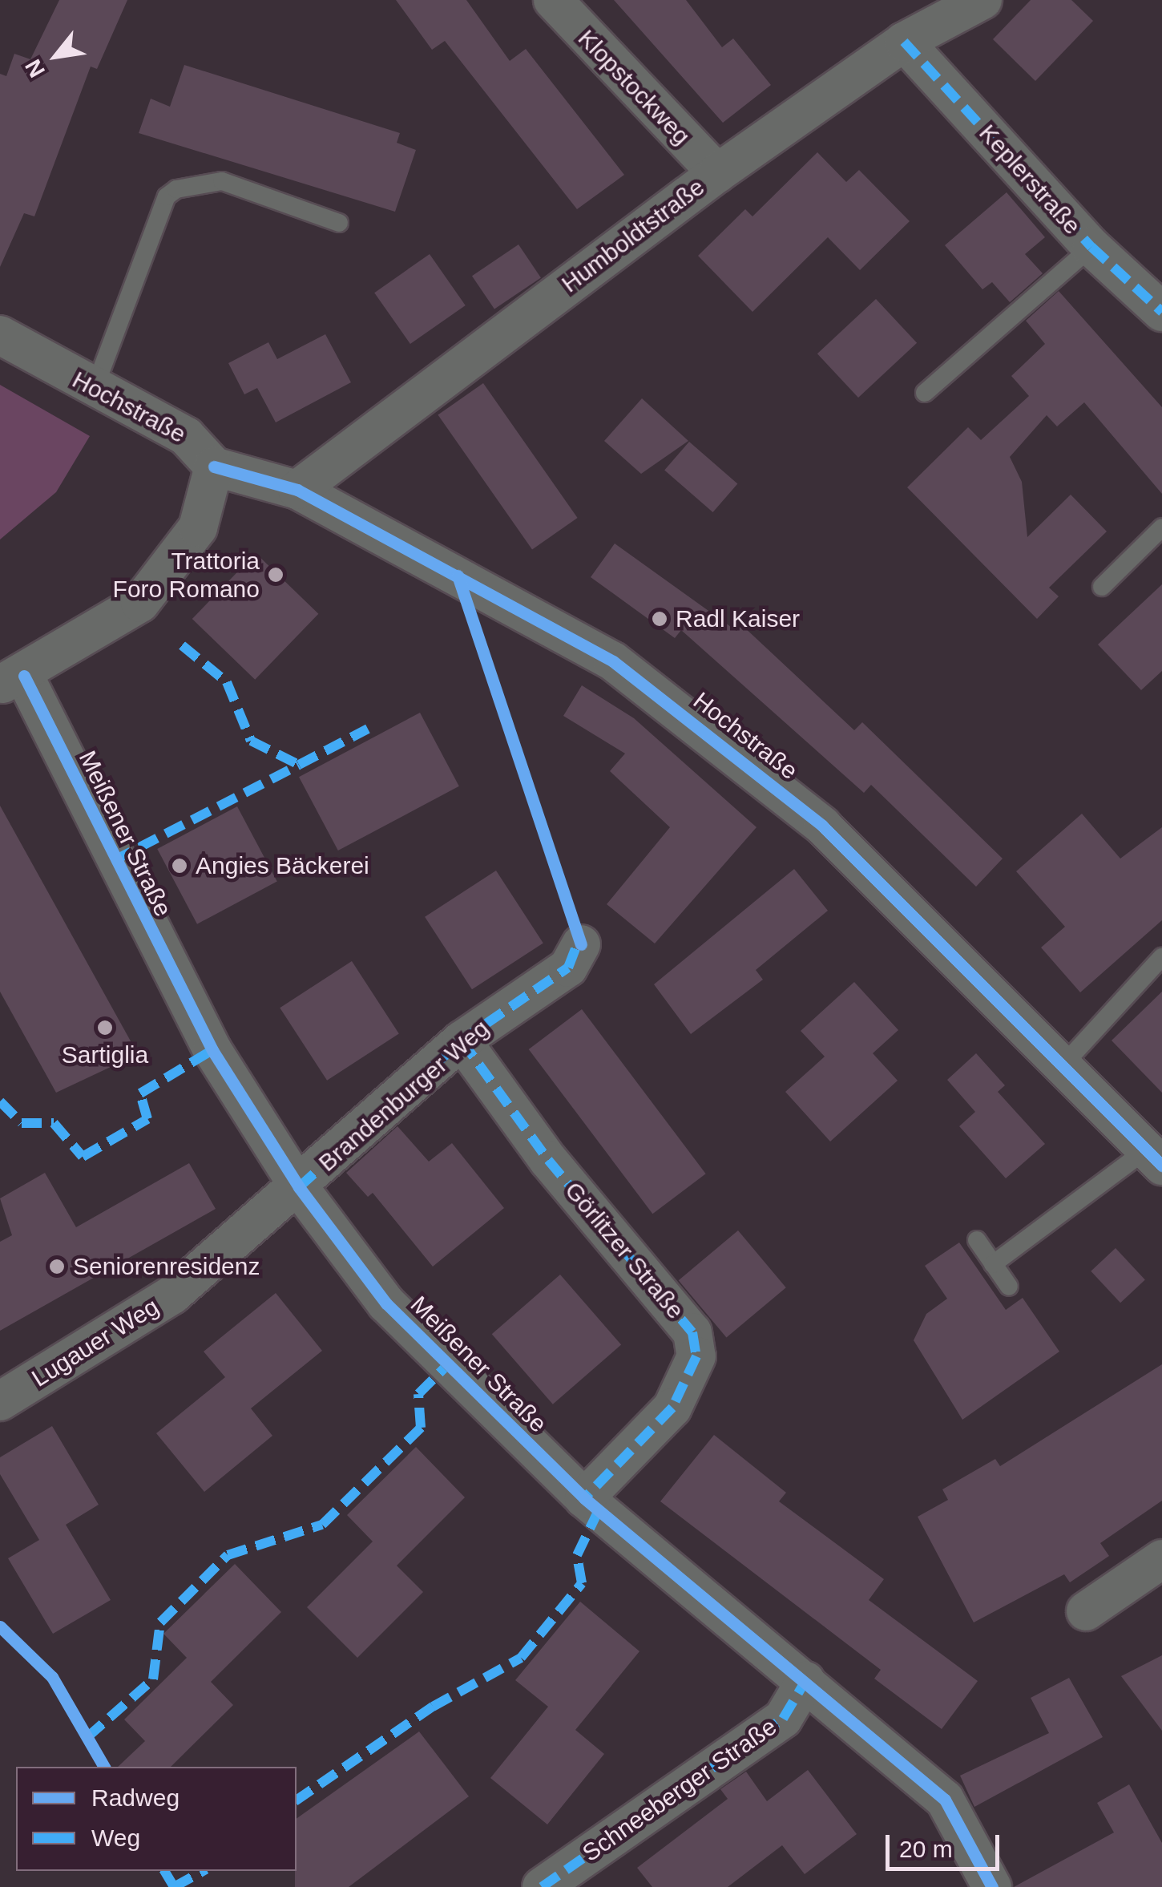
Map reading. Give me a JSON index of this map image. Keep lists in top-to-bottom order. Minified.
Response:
{"streets":{"street":["Klopstockweg","Keplerstraße","Humboldtstraße","Hochstraße","Meißener Straße","Brandenburger Weg","Görlitzer Straße","Lugauer Weg","Schneeberger Straße"]},"crossings":[["Klopstockweg","Humboldtstraße"],["Keplerstraße","Humboldtstraße"],["Humboldtstraße","Hochstraße"],["Meißener Straße","Brandenburger Weg"],["Meißener Straße","Görlitzer Straße"],["Meißener Straße","Lugauer Weg"],["Meißener Straße","Schneeberger Straße"],["Brandenburger Weg","Görlitzer Straße"],["Brandenburger Weg","Lugauer Weg"]],"places":["Trattoria Foro Romano","Radl Kaiser","Angies Bäckerei","Sartiglia","Seniorenresidenz"],"legend":["Radweg","Weg"],"scale_bar":"20 m","north":"bottom left"}
